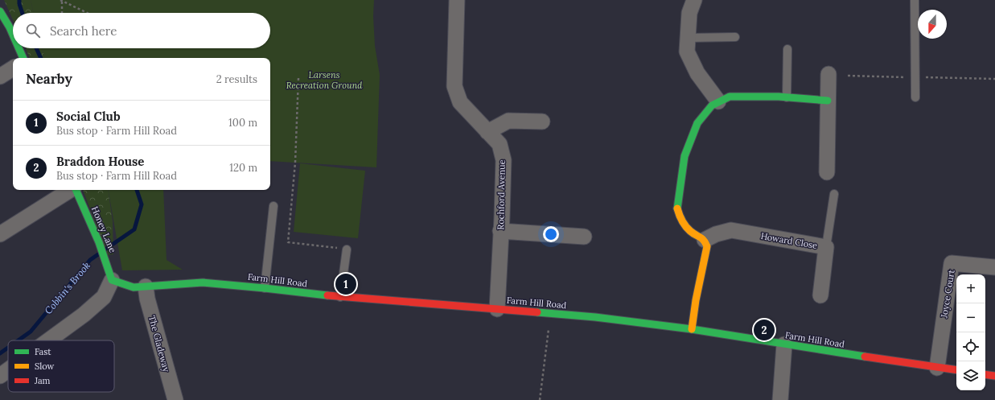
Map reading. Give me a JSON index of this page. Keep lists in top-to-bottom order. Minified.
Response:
{"streets":{"street":["Rochford Avenue","Honey Lane","Howard Close","Farm Hill Road","Joyce Court","The Gladeway"]},"crossings":[["Rochford Avenue","Farm Hill Road"],["Honey Lane","Farm Hill Road"],["Farm Hill Road","Joyce Court"],["Farm Hill Road","The Gladeway"]],"water":["Cobbin's Brook"],"parks":["Larsens Recreation Ground"],"legend":["Fast","Slow","Jam"],"north":"bottom","page":{"search":"Search here","heading":["Nearby","2 results"],"list":[{"mark":"1","name":"Social Club","note":"Bus stop · Farm Hill Road","value":"100 m"},{"mark":"2","name":"Braddon House","note":"Bus stop · Farm Hill Road","value":"120 m"}],"pins":["1","2"],"map_buttons":["+","−"]}}
